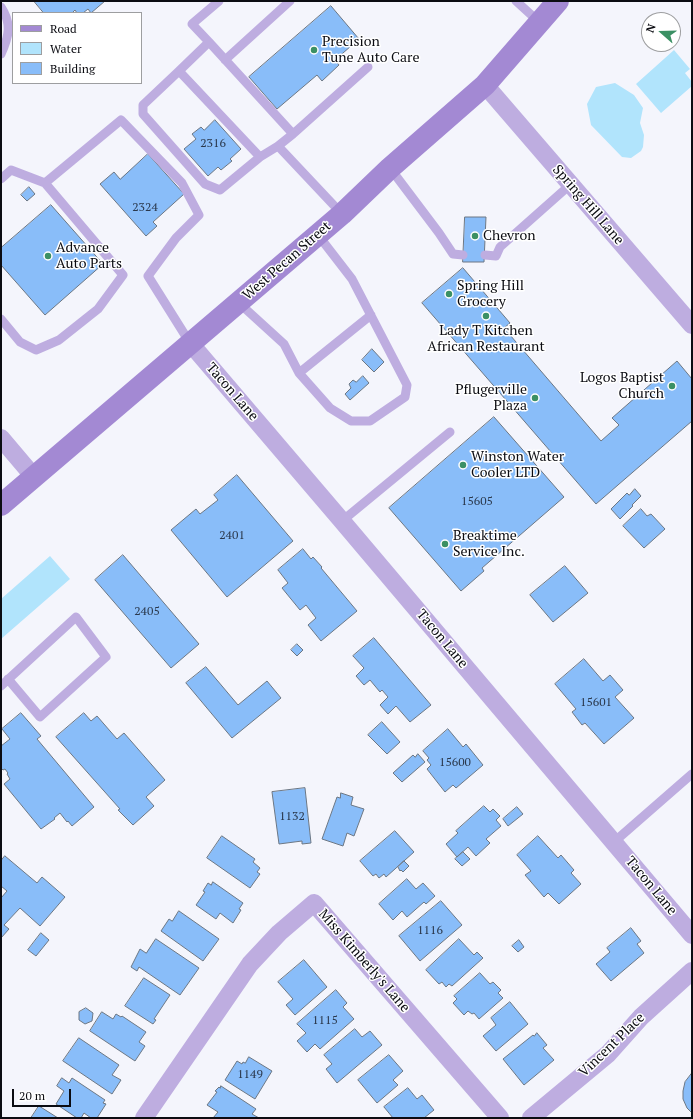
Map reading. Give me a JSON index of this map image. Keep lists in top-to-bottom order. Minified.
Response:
{"streets":{"main road":["West Pecan Street"],"street":["Spring Hill Lane","Tacon Lane","Miss Kimberly's Lane","Vincent Place"]},"crossings":[["Spring Hill Lane","West Pecan Street"],["West Pecan Street","Tacon Lane"]],"places":["Precision Tune Auto Care","Chevron","Advance Auto Parts","Spring Hill Grocery","Lady T Kitchen African Restaurant","Logos Baptist Church","Pflugerville Plaza","Winston Water Cooler LTD","Breaktime Service Inc."],"house_numbers":["2316","2324","15605","2401","2405","15601","15600","1132","1116","1115","1149"],"legend":["Road","Water","Building"],"scale_bar":"20 m","north":"left"}
